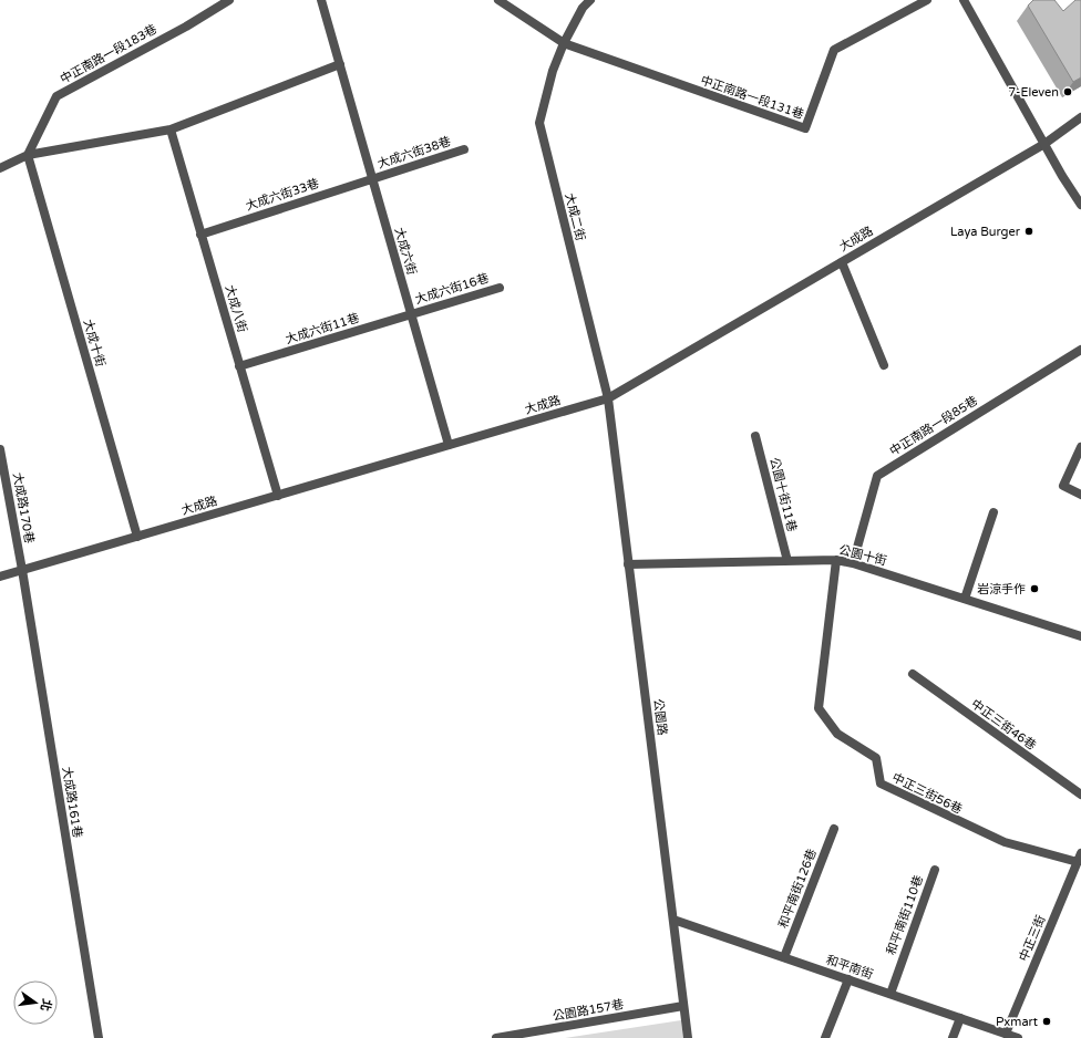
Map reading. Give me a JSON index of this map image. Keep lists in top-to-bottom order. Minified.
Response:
{"streets":{"street":["中正南路一段183巷","中正南路一段131巷","大成六街38巷","大成六街33巷","大成二街","大成路","大成六街","大成六街16巷","大成八街","大成六街11巷","大成十街","中正南路一段85巷","公園十街11巷","大成路170巷","公園十街","公園路","中正三街46巷","中正三街56巷","大成路161巷","和平南街126巷","和平南街110巷","中正三街","和平南街","公園路157巷"]},"crossings":[["中正南路一段183巷","大成十街"],["中正南路一段131巷","大成二街"],["大成六街38巷","大成六街33巷"],["大成六街38巷","大成六街"],["大成六街33巷","大成六街"],["大成六街33巷","大成八街"],["大成二街","大成路"],["大成二街","公園路"],["大成路","大成六街"],["大成路","大成八街"],["大成路","大成十街"],["大成路","大成路170巷"],["大成路","公園路"],["大成路","大成路161巷"],["大成六街","大成六街16巷"],["大成六街","大成六街11巷"],["大成六街16巷","大成六街11巷"],["大成八街","大成六街11巷"],["中正南路一段85巷","公園十街"],["公園十街11巷","公園十街"],["大成路170巷","大成路161巷"],["公園十街","公園路"],["公園十街","中正三街56巷"],["公園路","和平南街"],["公園路","公園路157巷"],["中正三街56巷","中正三街"],["和平南街126巷","和平南街"],["和平南街110巷","和平南街"],["中正三街","和平南街"]],"places":["7-Eleven","Laya Burger","岩涼手作","Pxmart"],"north":"right"}
